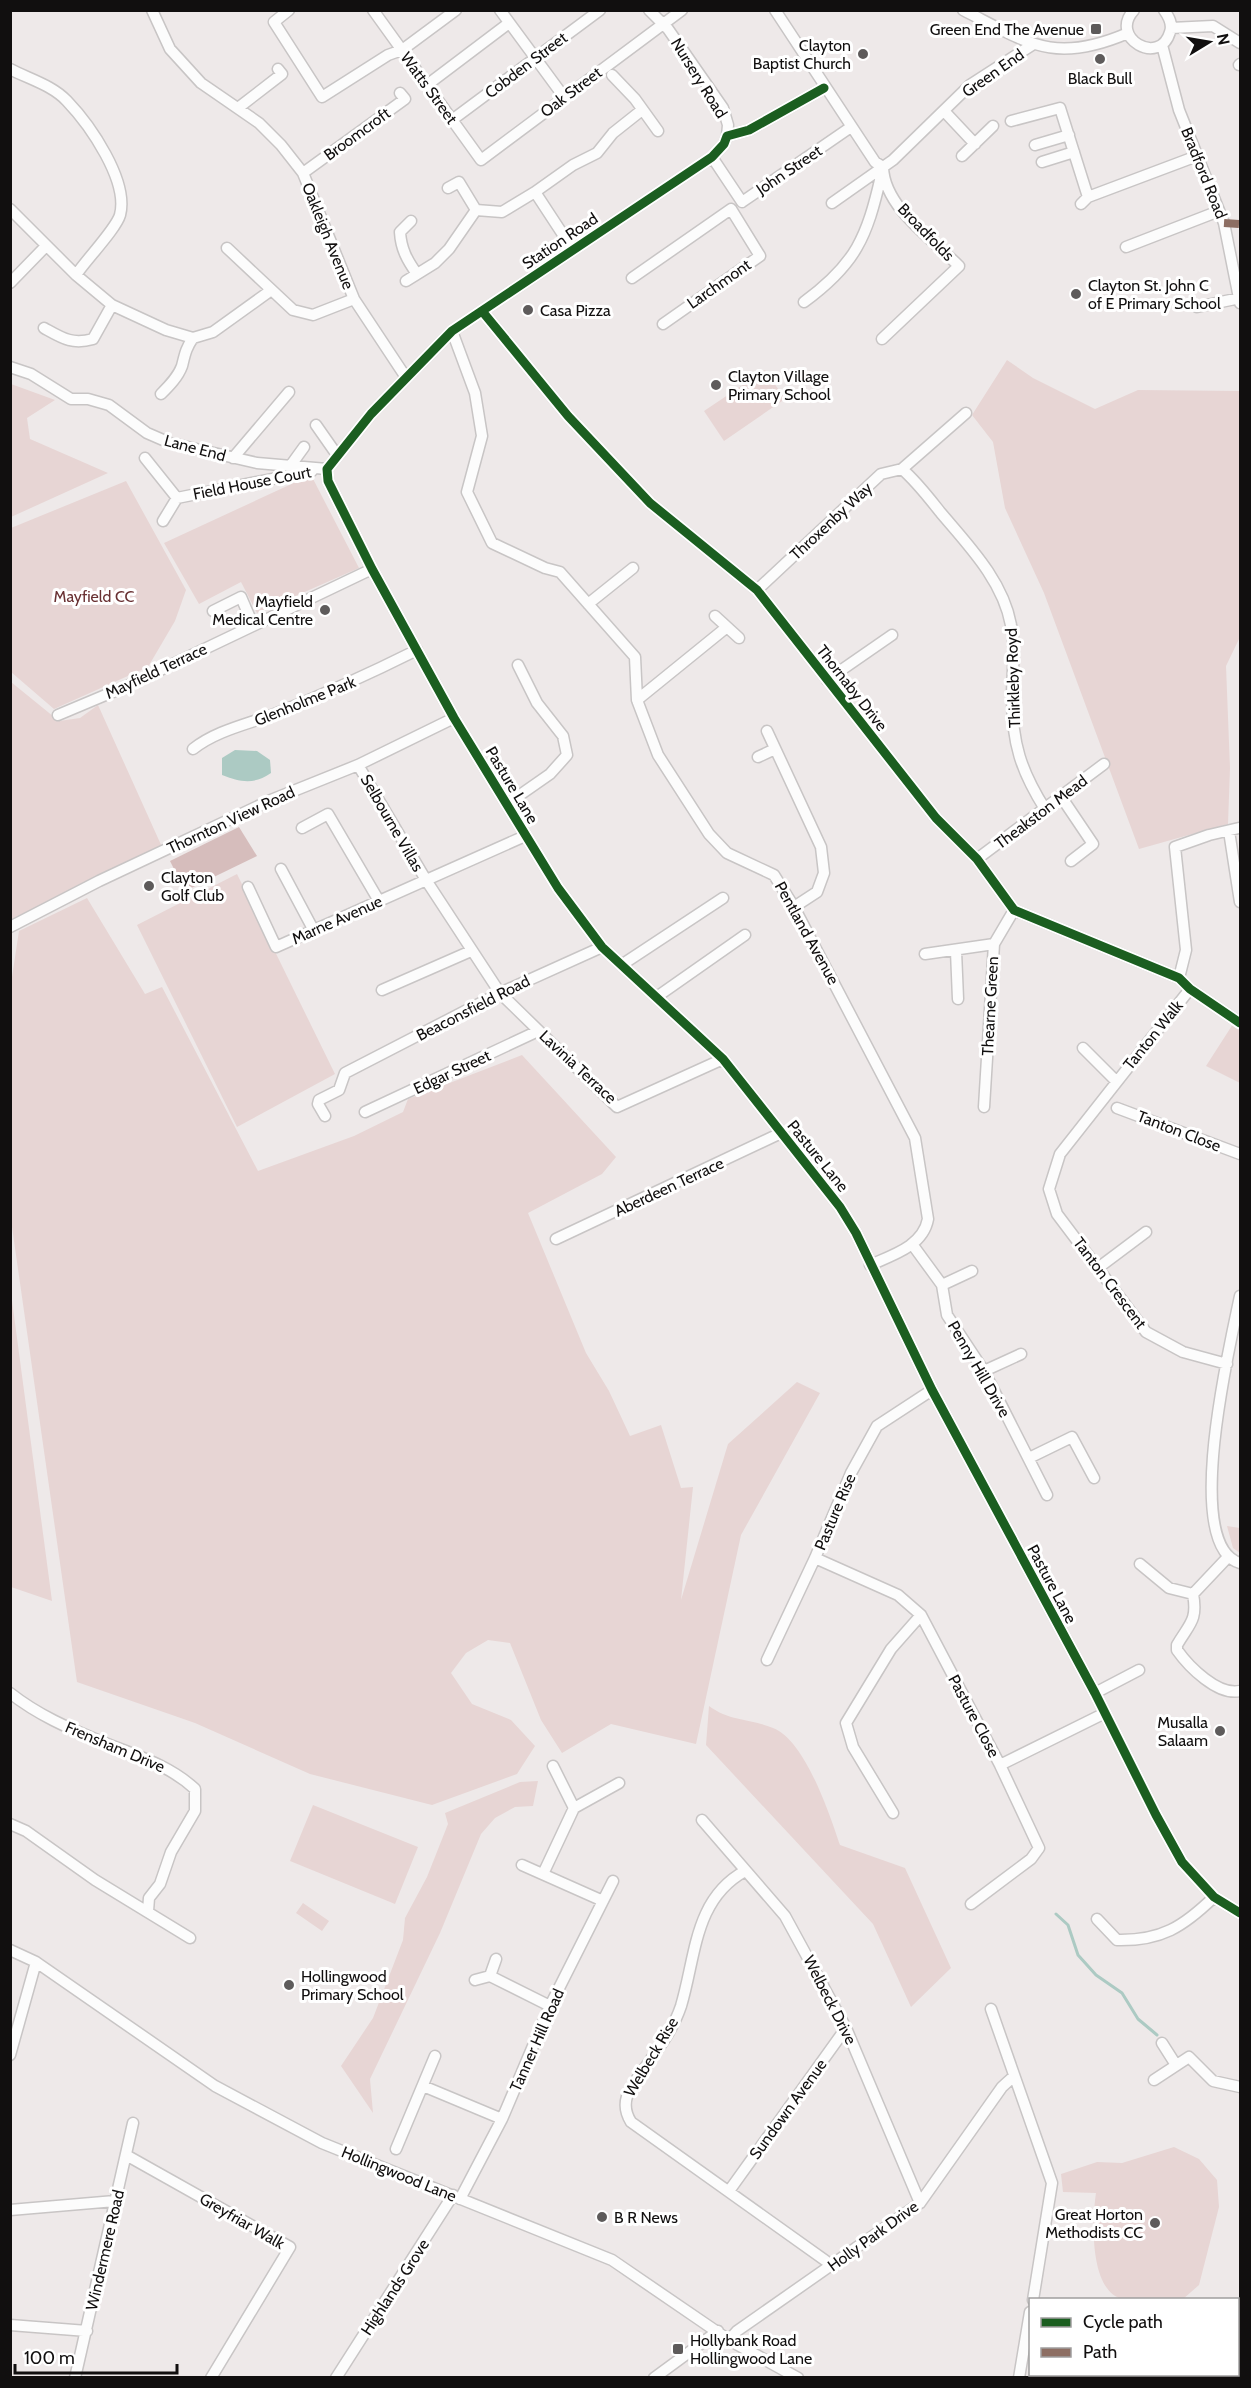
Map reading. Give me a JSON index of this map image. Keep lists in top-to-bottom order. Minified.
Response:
{"streets":{"street":["Cobden Street","Green End","Nursery Road","Watts Street","Oak Street","Broomcroft","John Street","Bradford Road","Broadfolds","Oakleigh Avenue","Station Road","Larchmont","Lane End","Field House Court","Throxenby Way","Mayfield Terrace","Thirkleby Royd","Thornaby Drive","Glenholme Park","Pasture Lane","Theakston Mead","Thornton View Road","Selbourne Villas","Marne Avenue","Pentland Avenue","Thearne Green","Beaconsfield Road","Tanton Walk","Lavinia Terrace","Edgar Street","Tanton Close","Aberdeen Terrace","Tanton Crescent","Penny Hill Drive","Pasture Rise","Pasture Close","Frensham Drive","Welbeck Drive","Tanner Hill Road","Welbeck Rise","Sundown Avenue","Hollingwood Lane","Greyfriar Walk","Holly Park Drive","Windermere Road","Highlands Grove"]},"crossings":[["Cobden Street","Watts Street"],["Green End","Broadfolds"],["Nursery Road","Oak Street"],["Nursery Road","Station Road"],["Watts Street","Oak Street"],["Broomcroft","Oakleigh Avenue"],["John Street","Station Road"],["Oakleigh Avenue","Station Road"],["Station Road","Thornaby Drive"],["Station Road","Pentland Avenue"],["Lane End","Field House Court"],["Lane End","Pasture Lane"],["Field House Court","Pasture Lane"],["Throxenby Way","Thirkleby Royd"],["Throxenby Way","Thornaby Drive"],["Mayfield Terrace","Pasture Lane"],["Thirkleby Royd","Theakston Mead"],["Thornaby Drive","Theakston Mead"],["Thornaby Drive","Thearne Green"],["Glenholme Park","Pasture Lane"],["Pasture Lane","Thornton View Road"],["Pasture Lane","Marne Avenue"],["Pasture Lane","Pentland Avenue"],["Pasture Lane","Beaconsfield Road"],["Pasture Lane","Lavinia Terrace"],["Pasture Lane","Aberdeen Terrace"],["Pasture Lane","Pasture Rise"],["Thornton View Road","Selbourne Villas"],["Selbourne Villas","Marne Avenue"],["Selbourne Villas","Lavinia Terrace"],["Pentland Avenue","Penny Hill Drive"],["Beaconsfield Road","Lavinia Terrace"],["Tanton Walk","Tanton Crescent"],["Lavinia Terrace","Edgar Street"],["Pasture Rise","Pasture Close"],["Welbeck Drive","Welbeck Rise"],["Welbeck Drive","Sundown Avenue"],["Welbeck Drive","Holly Park Drive"],["Tanner Hill Road","Hollingwood Lane"],["Tanner Hill Road","Highlands Grove"],["Welbeck Rise","Sundown Avenue"],["Welbeck Rise","Holly Park Drive"],["Hollingwood Lane","Holly Park Drive"],["Hollingwood Lane","Highlands Grove"],["Greyfriar Walk","Windermere Road"]],"parks":["Mayfield CC"],"places":{"transit":["Green End The Avenue","Hollybank Road Hollingwood Lane"],"other":["Clayton Baptist Church","Black Bull","Clayton St. John C of E Primary School","Casa Pizza","Clayton Village Primary School","Mayfield Medical Centre","Clayton Golf Club","Musalla Salaam","Hollingwood Primary School","B R News","Great Horton Methodists CC"]},"legend":["Cycle path","Path"],"scale_bar":"100 m","north":"right"}
